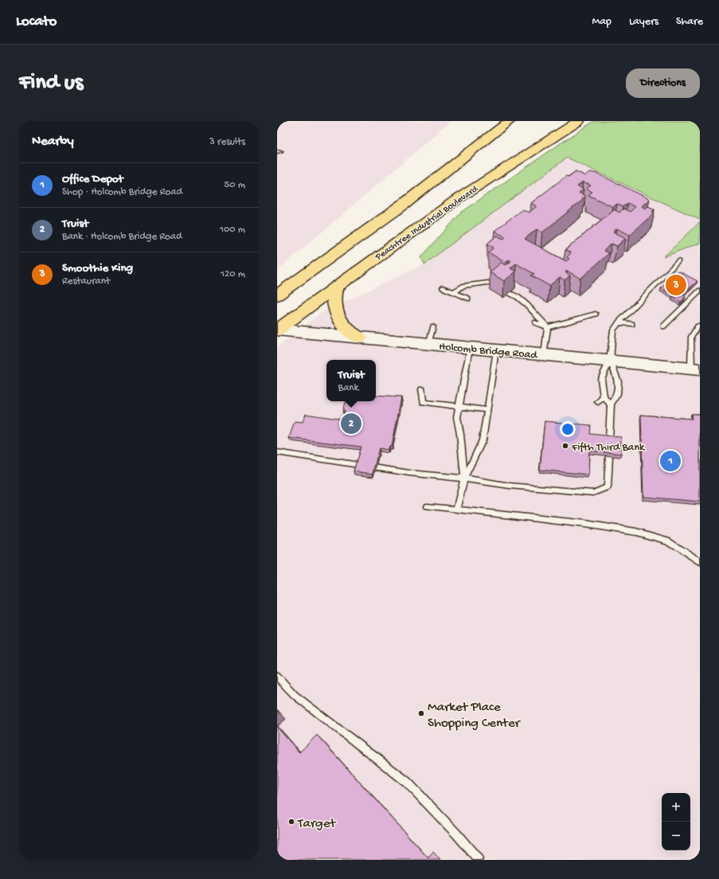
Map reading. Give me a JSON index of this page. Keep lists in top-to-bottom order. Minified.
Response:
{"streets":{"highway":["Peachtree Industrial Boulevard"],"main road":["Holcomb Bridge Road"]},"crossings":[["Peachtree Industrial Boulevard","Holcomb Bridge Road"]],"places":["Fifth Third Bank","Market Place Shopping Center","Target"],"page":{"header":"Locato","nav":["Map","Layers","Share"],"buttons":"Directions","title":"Find us","heading":["Nearby","3 results"],"list":[{"mark":"1","name":"Office Depot","note":"Shop · Holcomb Bridge Road","value":"50 m"},{"mark":"2","name":"Truist","note":"Bank · Holcomb Bridge Road","value":"100 m"},{"mark":"3","name":"Smoothie King","note":"Restaurant","value":"120 m"}],"pins":["3","2","1"],"popup":["Truist","Bank"],"map_buttons":["+","−"]}}
